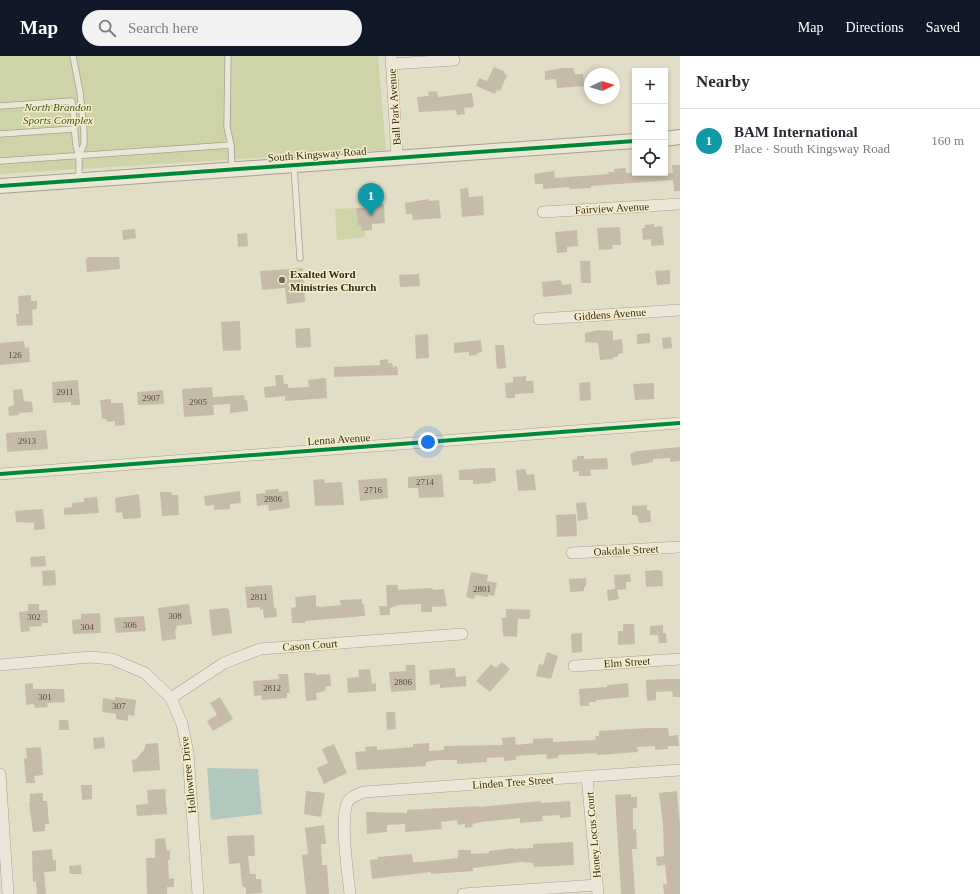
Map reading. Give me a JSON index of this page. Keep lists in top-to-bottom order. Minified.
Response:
{"streets":{"street":["Ball Park Avenue","South Kingsway Road","Fairview Avenue","Giddens Avenue","Lenna Avenue","Oakdale Street","Cason Court","Elm Street","Hollowtree Drive","Linden Tree Street","Honey Locus Court"]},"crossings":[["Ball Park Avenue","South Kingsway Road"],["Cason Court","Hollowtree Drive"],["Linden Tree Street","Honey Locus Court"]],"parks":["North Brandon Sports Complex"],"places":["Exalted Word Ministries Church"],"house_numbers":["126","2911","2907","2905","2913","2714","2716","2806","2801","2811","308","302","306","304","2806","2812","301","307"],"north":"right","page":{"header":"Map","search":"Search here","nav":["Map","Directions","Saved"],"heading":"Nearby","map_buttons":["+","−"],"list":[{"mark":"1","name":"BAM International","note":"Place · South Kingsway Road","value":"160 m"}],"pins":"1"}}
